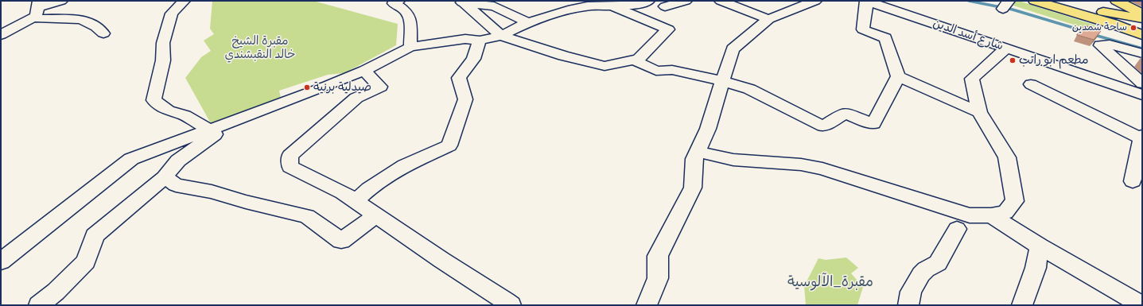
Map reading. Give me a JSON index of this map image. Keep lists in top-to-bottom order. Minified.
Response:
{"streets":{"street":["شارع أسد الدين"]},"parks":["مقبرة الشيخ خالد النقبشندي","مقبرة_الآلوسية"],"places":["ساحة شمدين","مطعم ابو راتب","صيدلية برنية"]}
